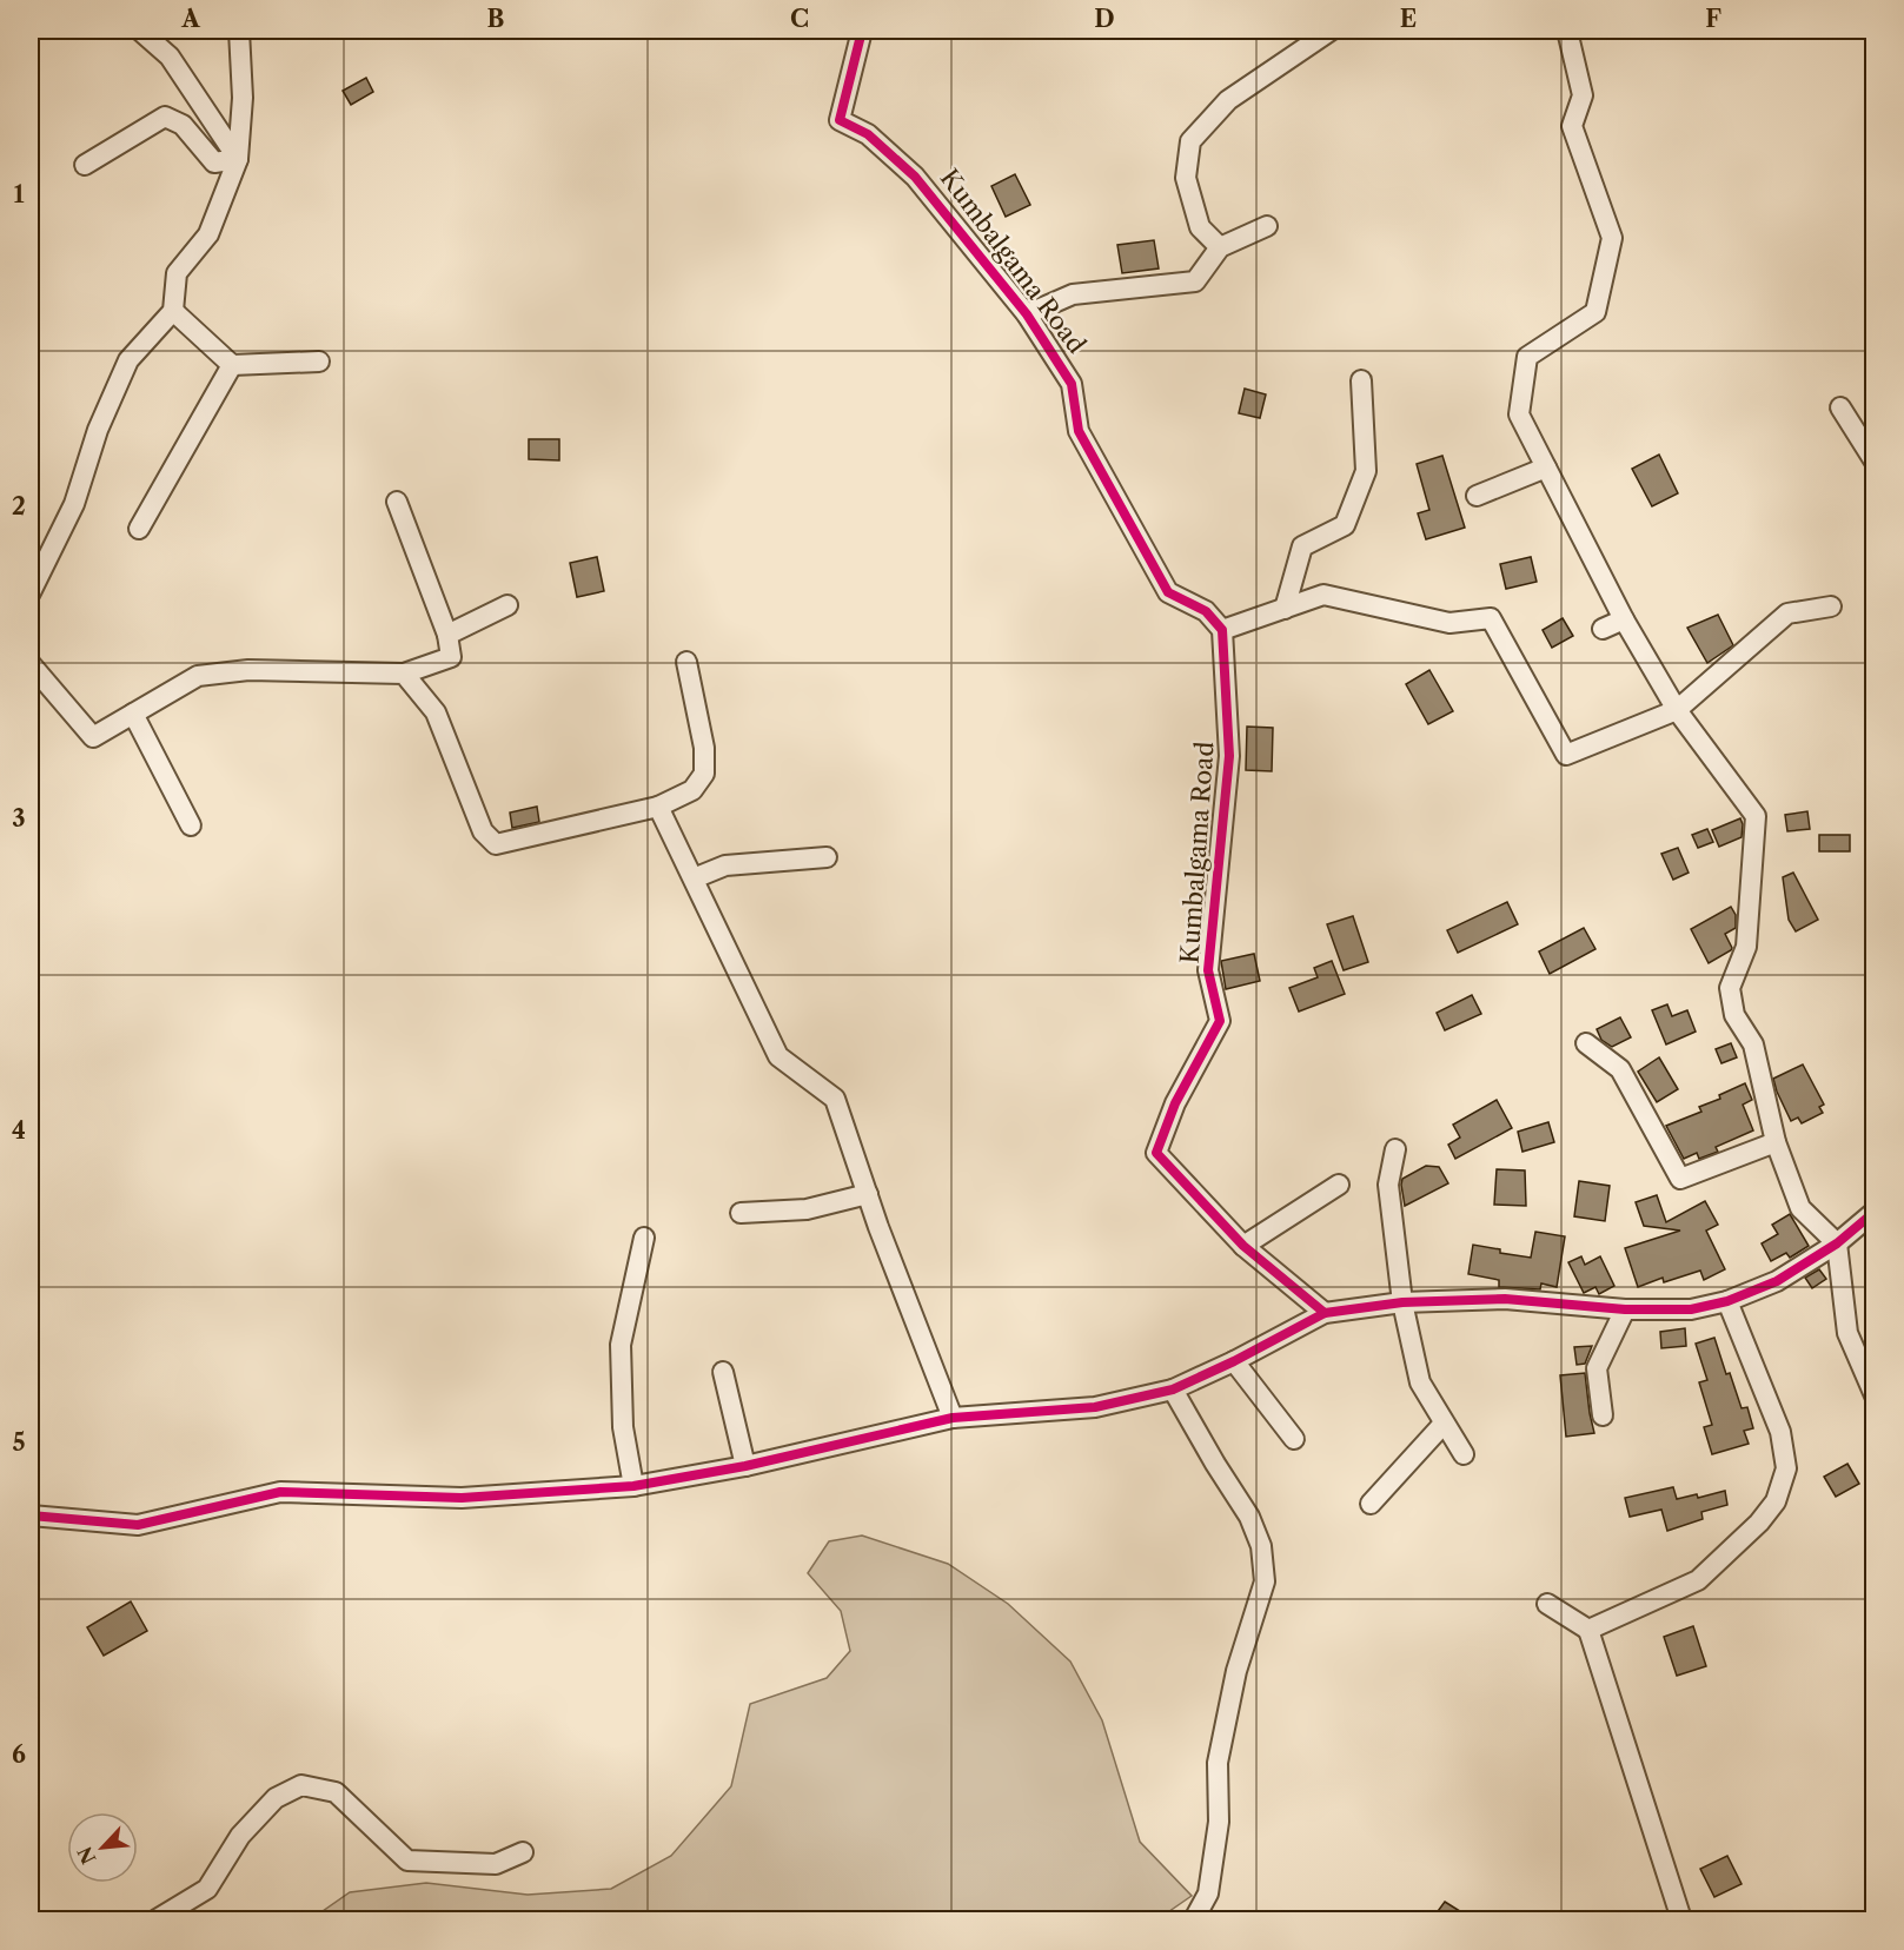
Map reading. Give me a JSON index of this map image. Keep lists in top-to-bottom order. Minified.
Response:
{"streets":{"street":["Kumbalgama Road"]},"north":"bottom left","grid":{"columns":["A","B","C","D","E","F"],"rows":["1","2","3","4","5","6"]}}
